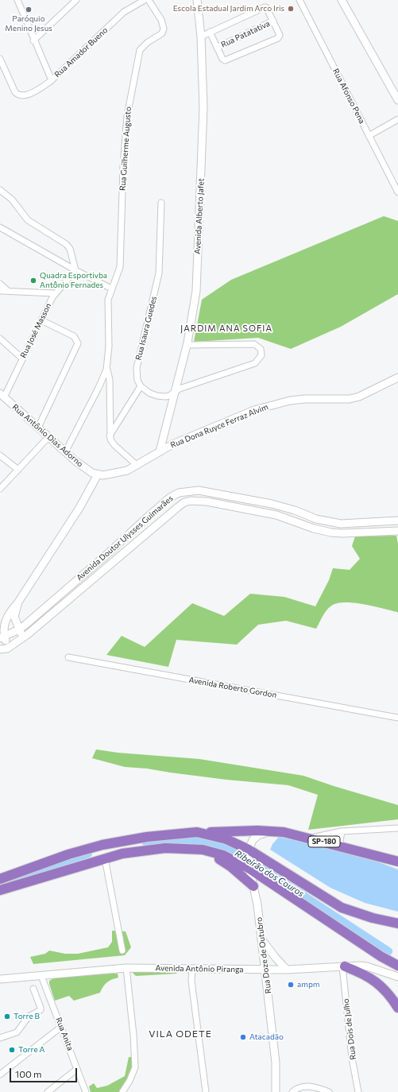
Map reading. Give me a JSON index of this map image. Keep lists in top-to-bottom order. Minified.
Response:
{"streets":{"highway":["SP-180"],"main road":["Avenida Alberto Jafet","Rua Dona Ruyce Ferraz Alvim","Rua Antônio Dias Adorno","Avenida Doutor Ulysses Guimarães","Rua Doze de Outubro","Avenida Antônio Piranga"],"street":["Rua Patatativa","Rua Amador Bueno","Rua Afonso Pena","Rua Guilherme Augusto","Rua Isaura Guedes","Rua José Masson","Avenida Roberto Gordon","Rua Dois de Julho","Rua Anita"]},"crossings":[["Avenida Alberto Jafet","Rua Dona Ruyce Ferraz Alvim"],["Rua José Masson","Rua Antônio Dias Adorno"],["Rua Dona Ruyce Ferraz Alvim","Rua Antônio Dias Adorno"],["Rua Doze de Outubro","Avenida Antônio Piranga"],["Avenida Antônio Piranga","Rua Dois de Julho"],["Avenida Antônio Piranga","Rua Anita"]],"districts":["JARDIM ANA SOFIA","VILA ODETE"],"water":["Ribeirão dos Couros"],"places":["Escola Estadual Jardim Arco Iris","Paróquio Menino Jesus","Quadra Esportivba Antônio Fernades","ampm","Torre B","Atacadão","Torre A"],"scale_bar":"100 m"}
